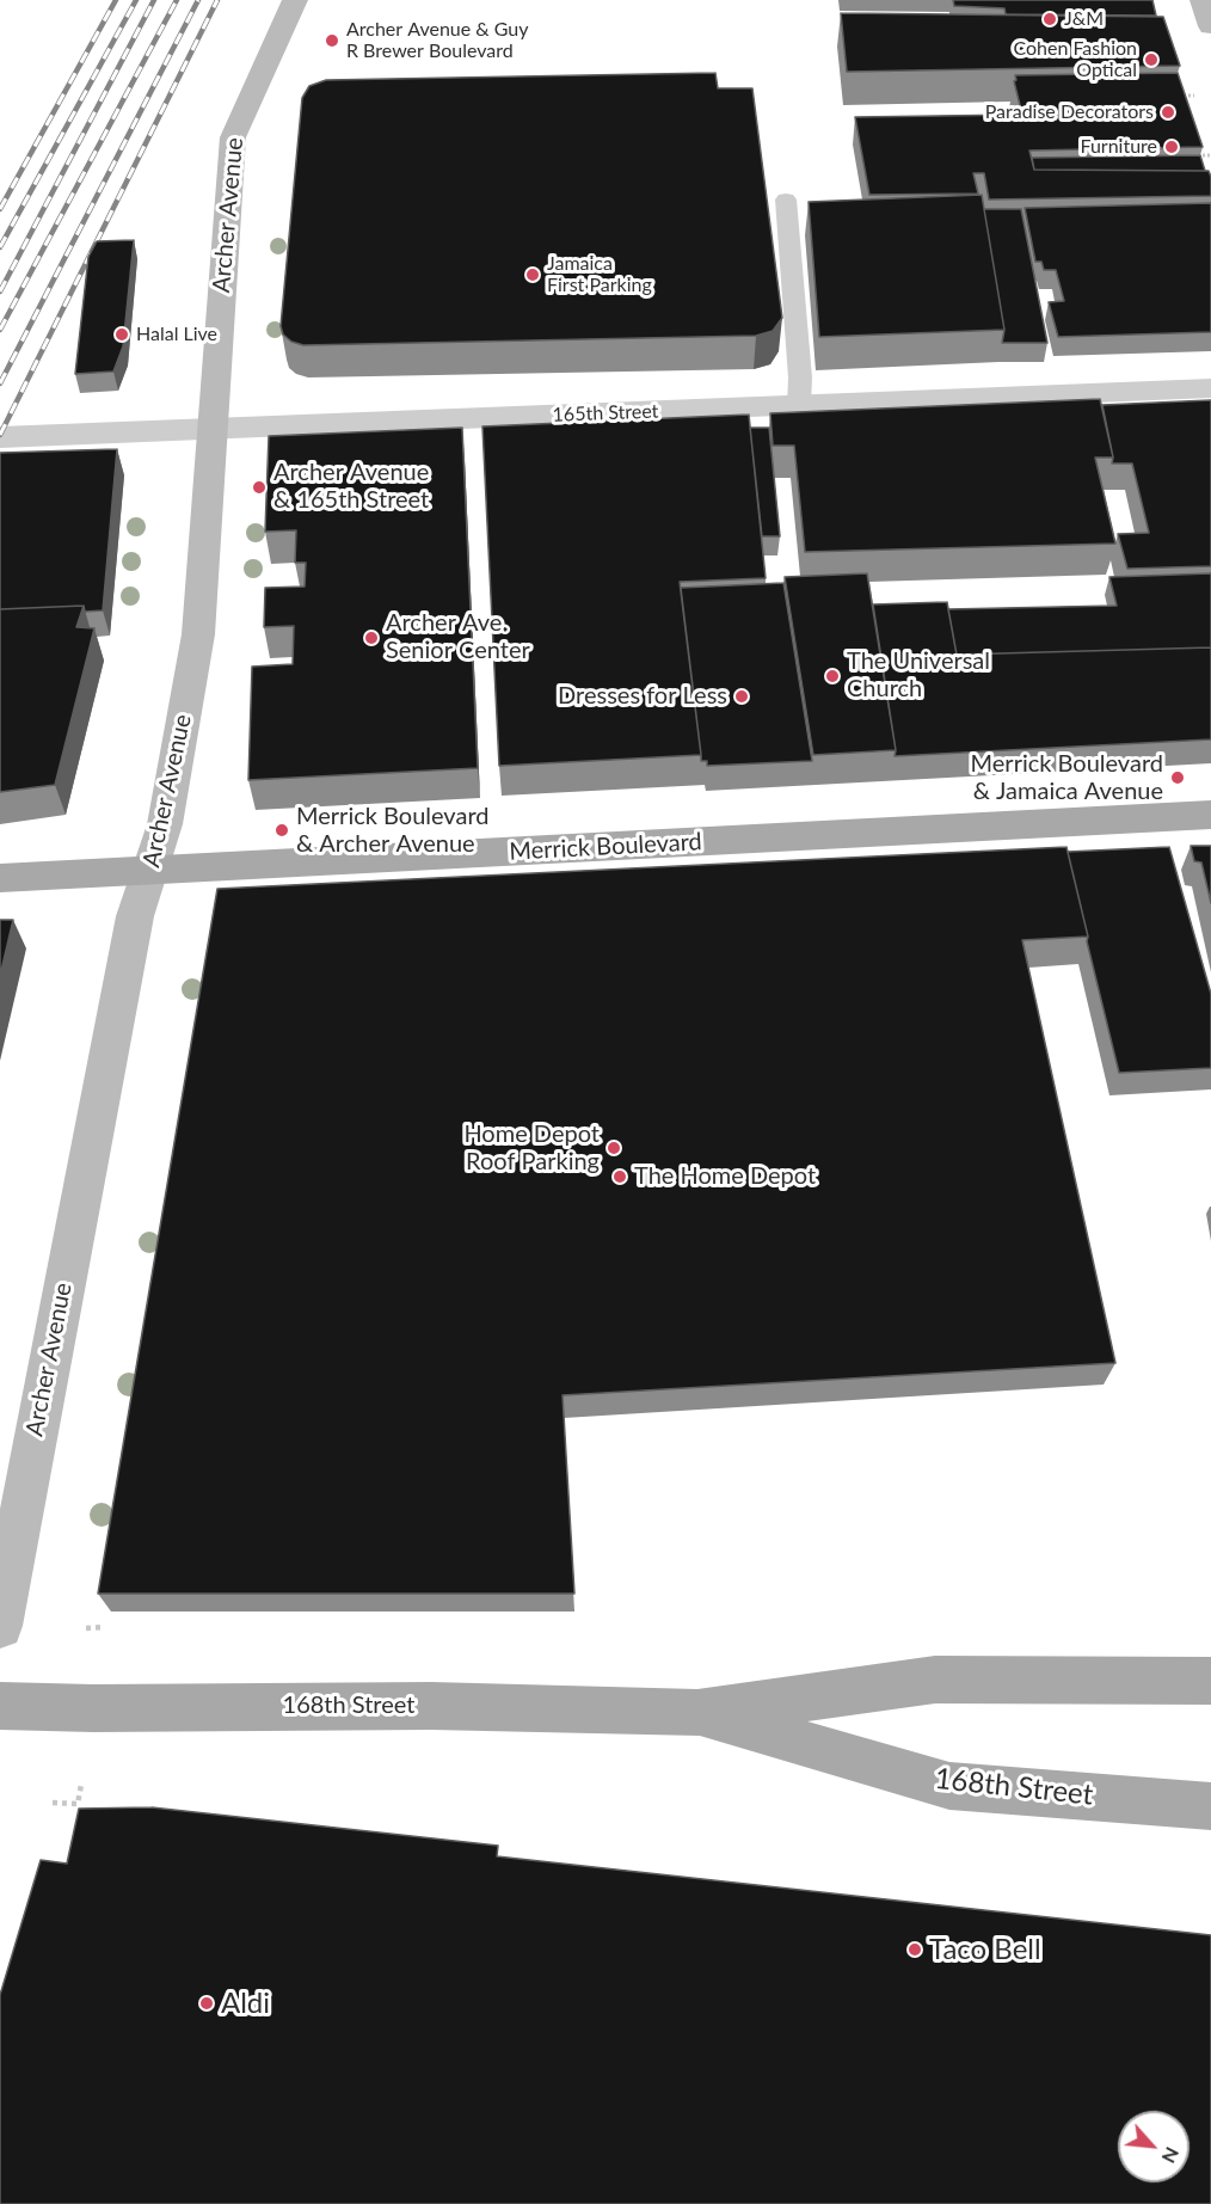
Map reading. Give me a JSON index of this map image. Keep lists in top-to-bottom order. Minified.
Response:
{"streets":{"main road":["Merrick Boulevard","168th Street"],"street":["Archer Avenue","165th Street"]},"crossings":[["Archer Avenue","165th Street"],["Archer Avenue","Merrick Boulevard"]],"places":["J&M","Archer Avenue & Guy R Brewer Boulevard","Cohen Fashion Optical","Paradise Decorators","Furniture","Jamaica First Parking","Halal Live","Archer Avenue & 165th Street","Archer Ave. Senior Center","The Universal Church","Dresses for Less","Merrick Boulevard & Jamaica Avenue","Merrick Boulevard & Archer Avenue","Home Depot Roof Parking","The Home Depot","Taco Bell","Aldi"],"north":"bottom right"}
